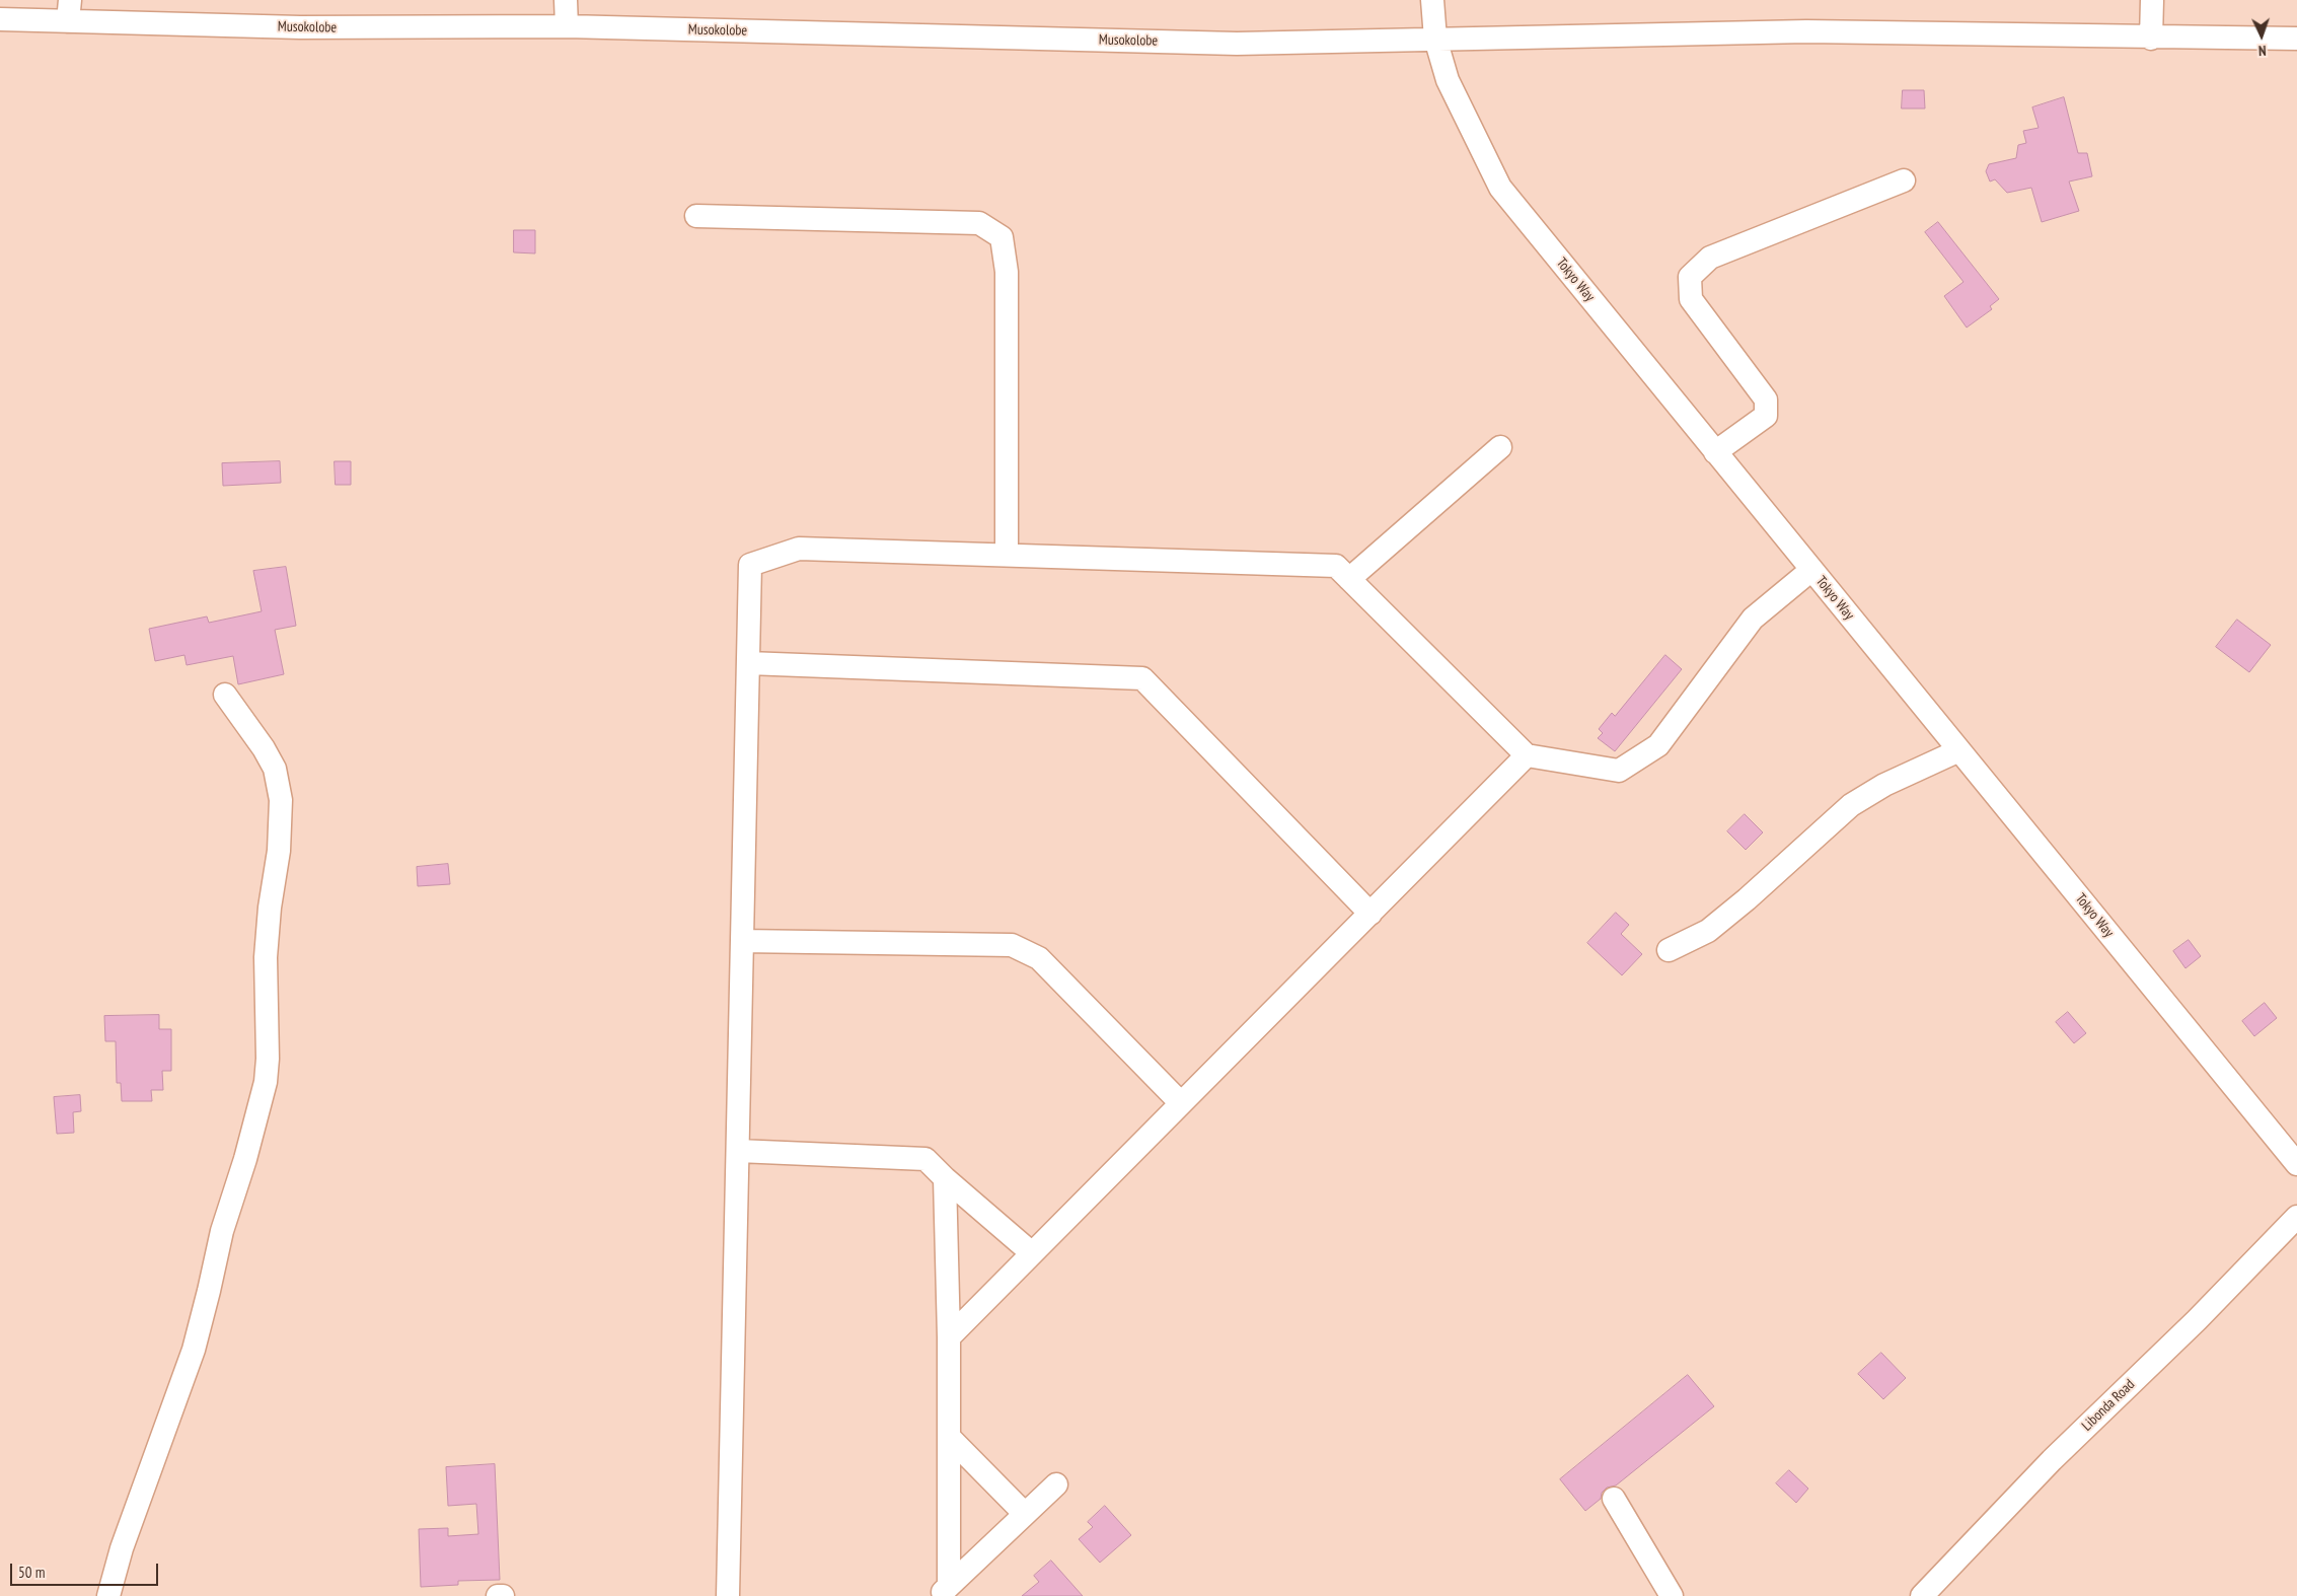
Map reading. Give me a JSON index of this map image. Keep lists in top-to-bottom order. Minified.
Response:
{"streets":{"street":["Musokolobe","Tokyo Way","Libonda Road"]},"crossings":[["Musokolobe","Tokyo Way"]],"scale_bar":"50 m","north":"bottom"}
